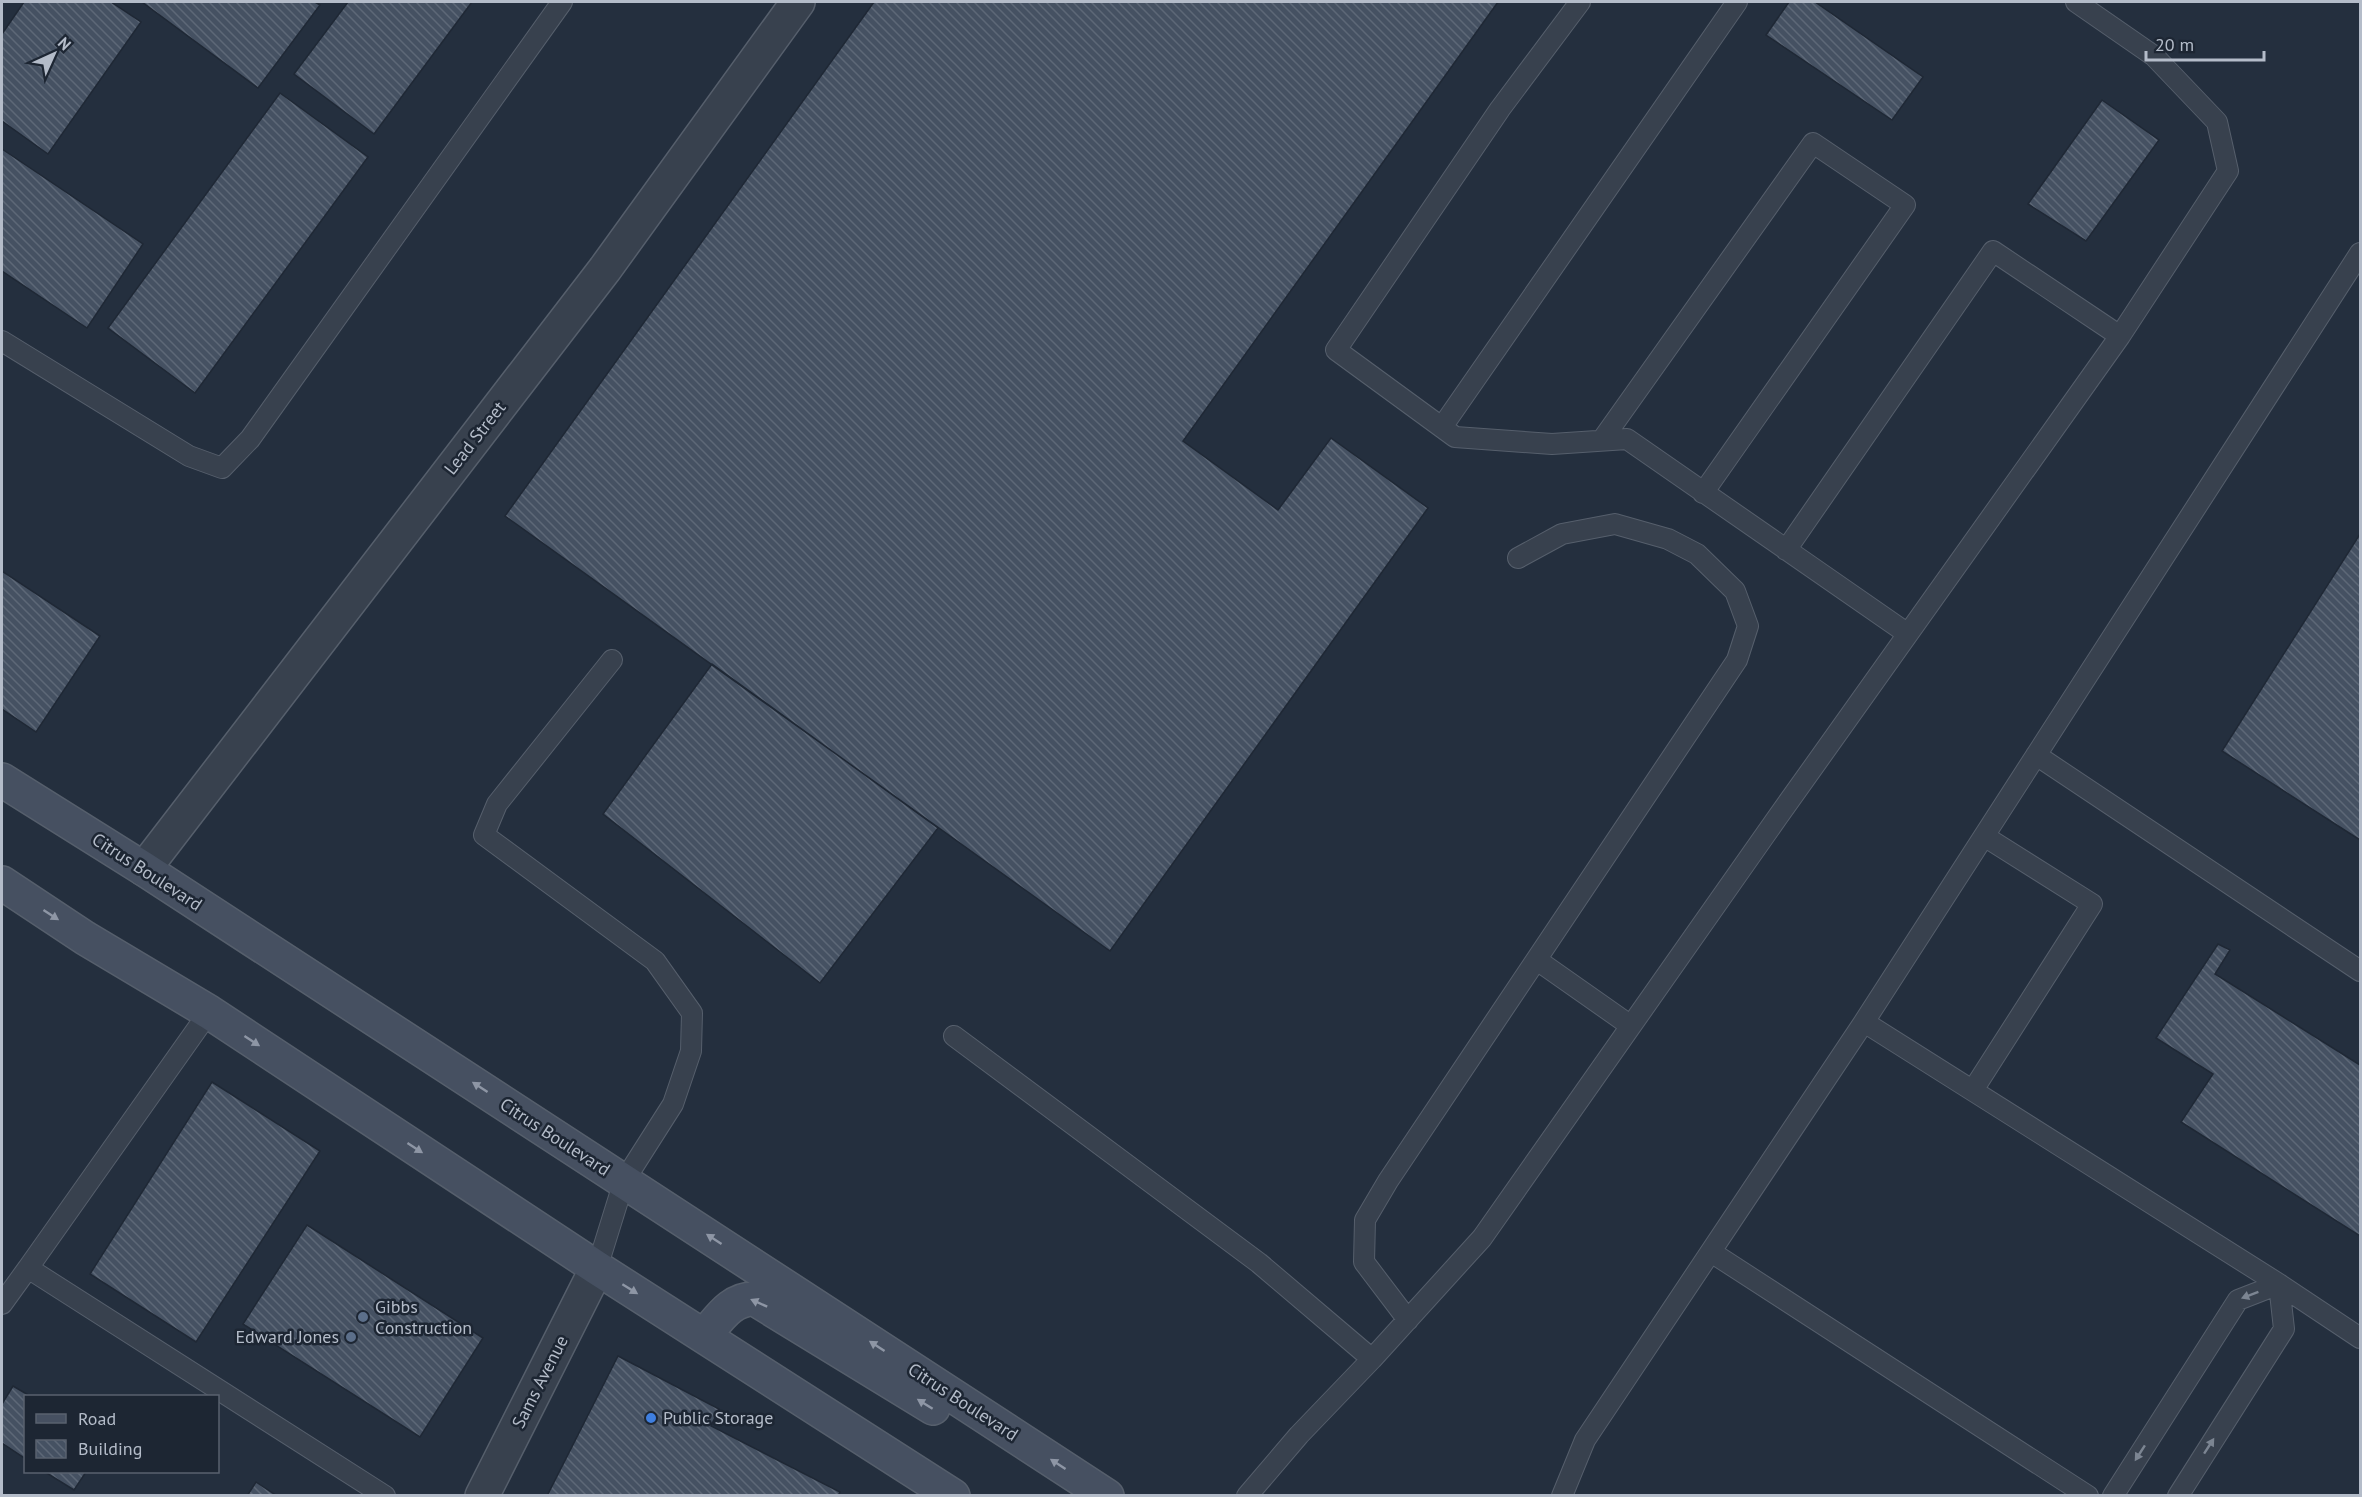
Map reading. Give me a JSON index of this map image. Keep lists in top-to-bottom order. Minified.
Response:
{"streets":{"street":["Lead Street","Citrus Boulevard","Sams Avenue"]},"crossings":[["Lead Street","Citrus Boulevard"]],"places":["Gibbs Construction","Edward Jones","Public Storage"],"legend":["Road","Building"],"scale_bar":"20 m","north":"top right"}
